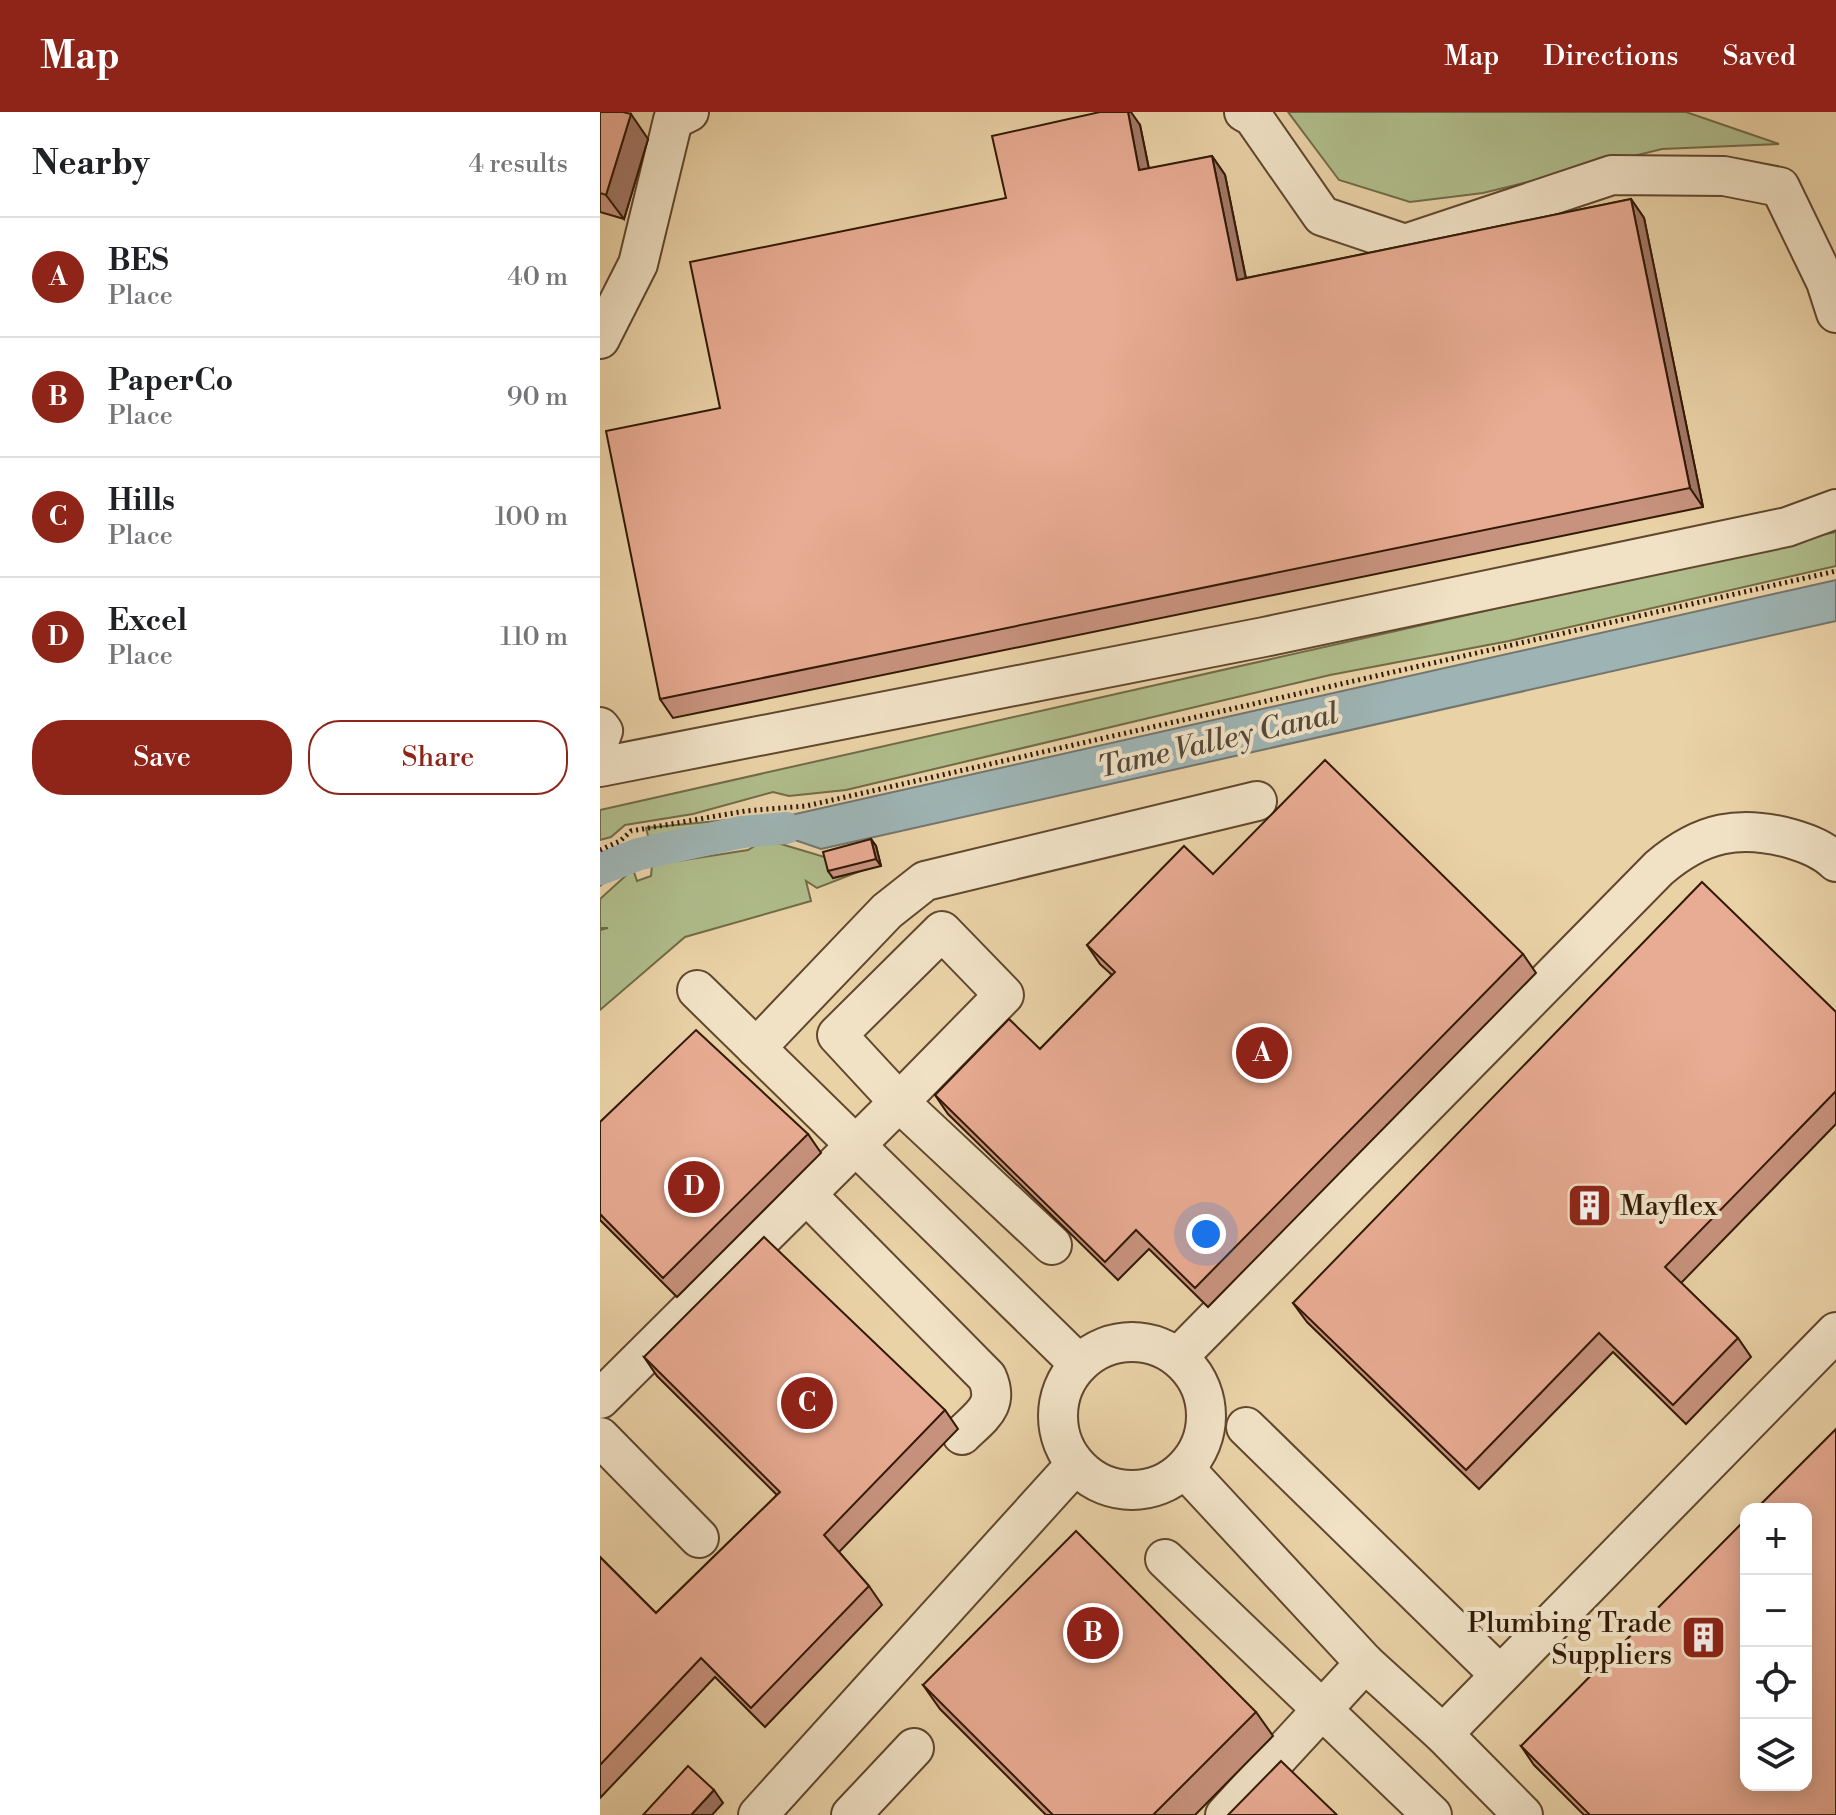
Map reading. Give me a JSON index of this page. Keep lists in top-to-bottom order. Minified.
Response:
{"water":["Tame Valley Canal"],"places":{"building":["Mayflex","Plumbing Trade Suppliers"]},"page":{"header":"Map","nav":["Map","Directions","Saved"],"heading":["Nearby","4 results"],"list":[{"mark":"A","name":"BES","note":"Place","value":"40 m"},{"mark":"B","name":"PaperCo","note":"Place","value":"90 m"},{"mark":"C","name":"Hills","note":"Place","value":"100 m"},{"mark":"D","name":"Excel","note":"Place","value":"110 m"}],"buttons":["Save","Share"],"pins":["A","D","C","B"],"map_buttons":["+","−"]}}
